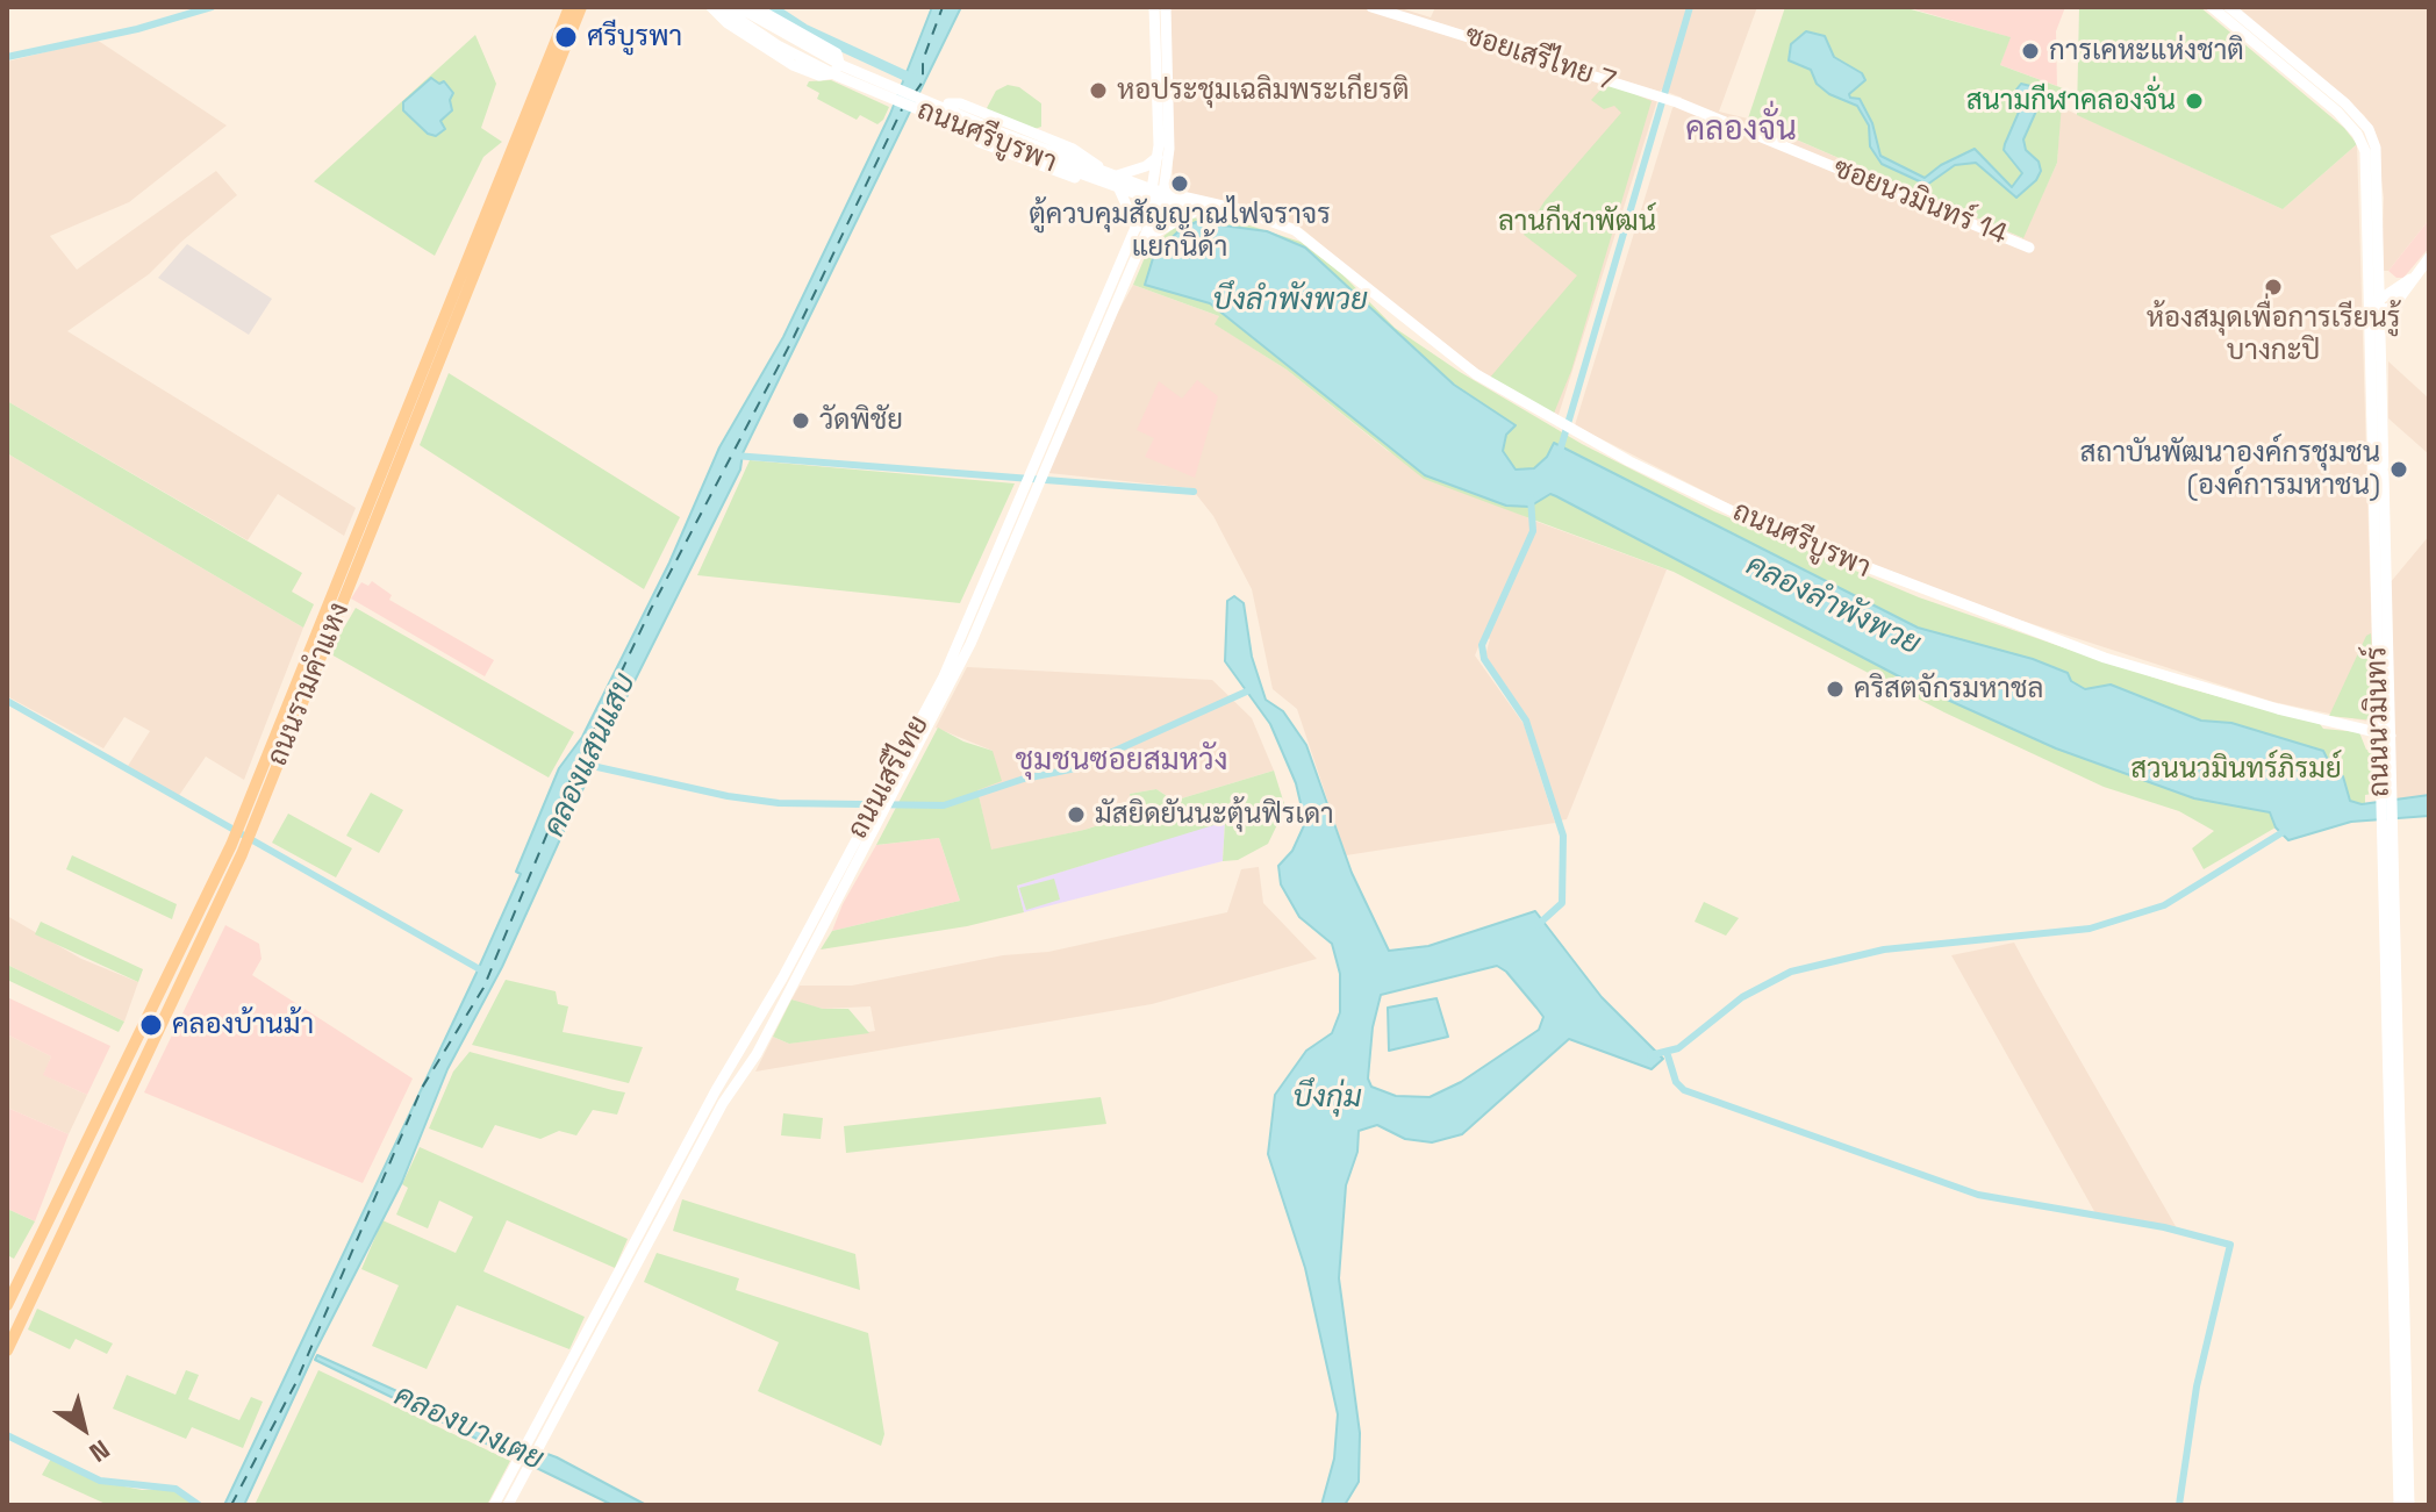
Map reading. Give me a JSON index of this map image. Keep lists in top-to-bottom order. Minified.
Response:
{"streets":{"main road":["ซอยเสรีไทย 7","ถนนศรีบูรพา","ซอยนวมินทร์ 14","ถนนรามคำแหง","ถนนนวมินทร์","ถนนเสรีไทย"]},"crossings":[["ซอยเสรีไทย 7","ซอยนวมินทร์ 14"],["ถนนศรีบูรพา","ถนนนวมินทร์"],["ถนนศรีบูรพา","ถนนเสรีไทย"]],"districts":["คลองจั่น","ชุมชนซอยสมหวัง"],"water":["บึงลำพังพวย","คลองลำพังพวย","คลองแสนแสบ","บึงกุ่ม","คลองบางเตย"],"parks":["ลานกีฬาพัฒน์","สวนนวมินทร์ภิรมย์"],"places":["ศรีบูรพา","การเคหะแห่งชาติ","หอประชุมเฉลิมพระเกียรติ","สนามกีฬาคลองจั่น","ตู้ควบคุมสัญญาณไฟจราจร แยกนิด้า","ห้องสมุดเพื่อการเรียนรู้ บางกะปิ","วัดพิชัย","สถาบันพัฒนาองค์กรชุมชน (องค์การมหาชน)","คริสตจักรมหาชล","มัสยิดยันนะตุ้นฟิรเดา","คลองบ้านม้า"],"north":"bottom right"}
